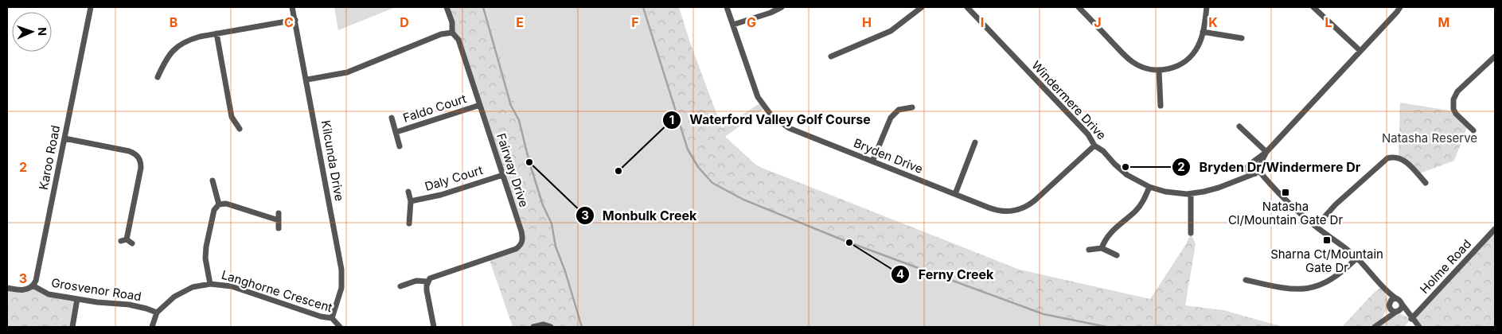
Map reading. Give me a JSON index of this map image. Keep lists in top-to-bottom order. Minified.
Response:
{"streets":{"street":["Windermere Drive","Faldo Court","Bryden Drive","Karoo Road","Kilcunda Drive","Fairway Drive","Daly Court","Holme Road","Grosvenor Road","Langhorne Crescent"]},"crossings":[["Windermere Drive","Bryden Drive"],["Faldo Court","Fairway Drive"],["Karoo Road","Grosvenor Road"],["Kilcunda Drive","Langhorne Crescent"],["Fairway Drive","Daly Court"],["Grosvenor Road","Langhorne Crescent"]],"parks":["Natasha Reserve"],"places":{"other":["Monbulk Creek","Bryden Dr/Windermere Dr","Waterford Valley Golf Course","Ferny Creek"],"transit":["Natasha Cl/Mountain Gate Dr","Sharna Ct/Mountain Gate Dr"]},"north":"right","grid":{"columns":["B","C","D","E","F","G","H","I","J","K","L","M"],"rows":["2","3"]}}
